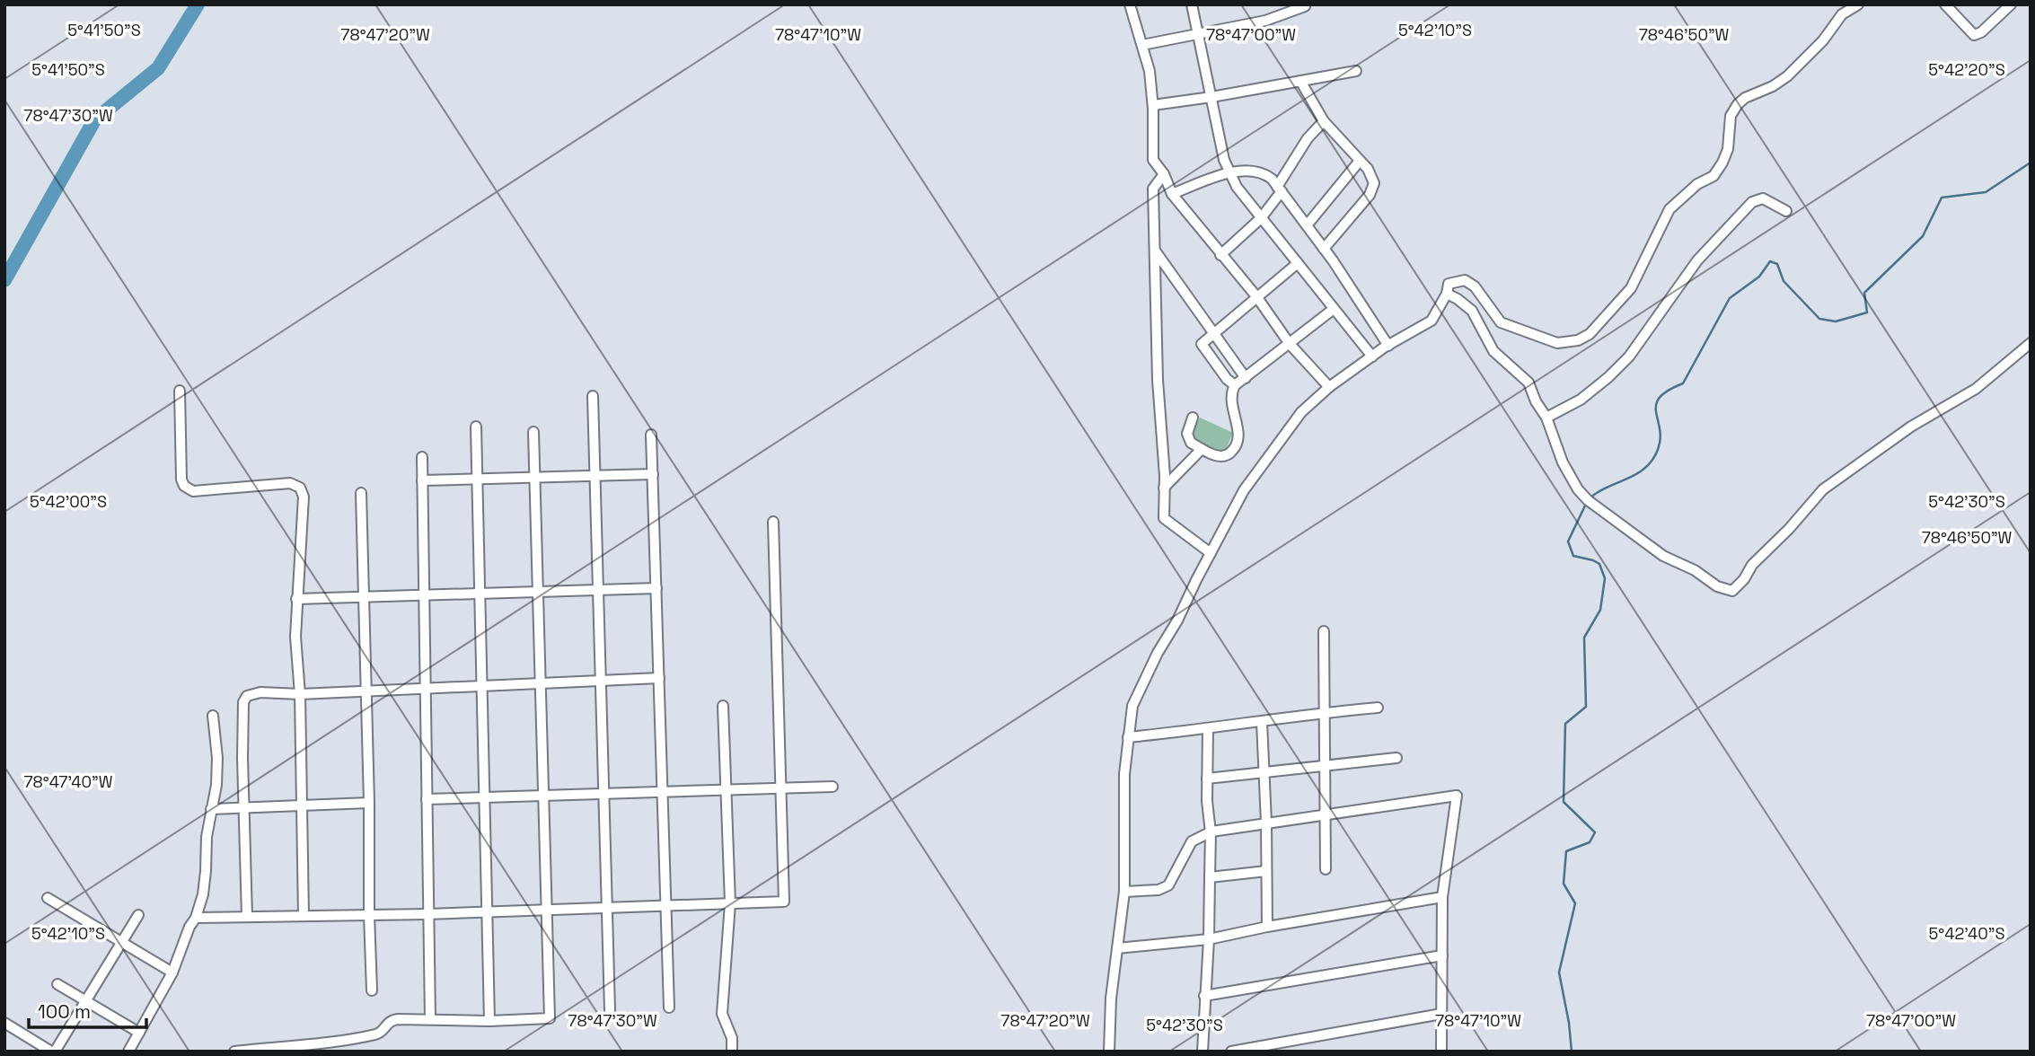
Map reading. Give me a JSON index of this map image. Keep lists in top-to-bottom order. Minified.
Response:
{"scale_bar":"100 m","coordinates":["5°41'50\"S","5°42'10\"S","78°47'20\"W","78°47'10\"W","78°47'00\"W","78°46'50\"W","5°42'20\"S","78°47'30\"W","5°42'30\"S","5°42'00\"S","78°47'40\"W","5°42'40\"S"]}
